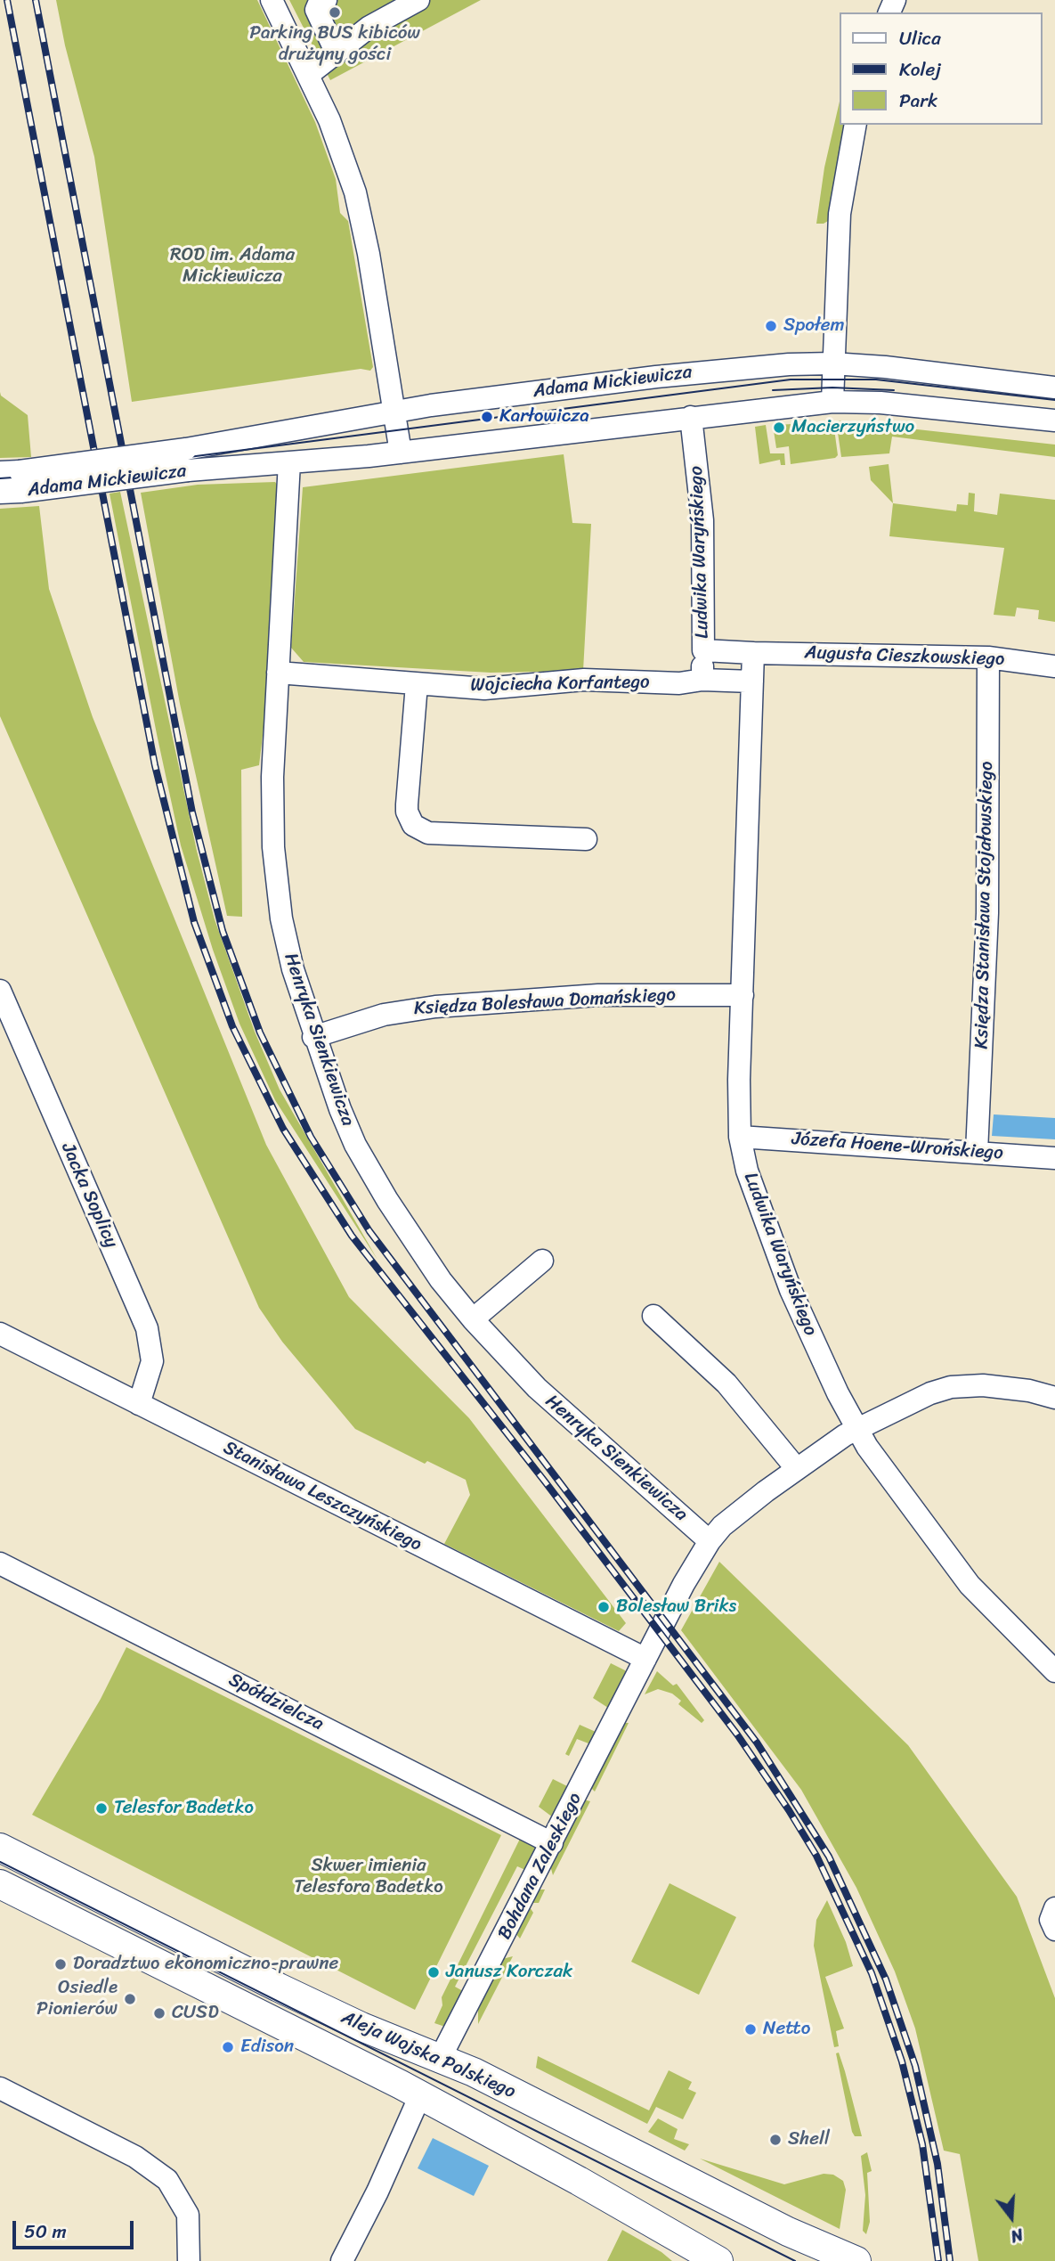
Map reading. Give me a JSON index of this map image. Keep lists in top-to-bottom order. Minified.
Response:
{"streets":{"main road":["Bohdana Zaleskiego","Aleja Wojska Polskiego"],"street":["Adama Mickiewicza","Ludwika Waryńskiego","Augusta Cieszkowskiego","Wojciecha Korfantego","Księdza Stanisława Stojałowskiego","Księdza Bolesława Domańskiego","Henryka Sienkiewicza","Józefa Hoene-Wrońskiego","Jacka Soplicy","Stanisława Leszczyńskiego","Spółdzielcza"]},"crossings":[["Adama Mickiewicza","Ludwika Waryńskiego"],["Adama Mickiewicza","Henryka Sienkiewicza"],["Ludwika Waryńskiego","Augusta Cieszkowskiego"],["Ludwika Waryńskiego","Wojciecha Korfantego"],["Ludwika Waryńskiego","Księdza Bolesława Domańskiego"],["Ludwika Waryńskiego","Józefa Hoene-Wrońskiego"],["Ludwika Waryńskiego","Bohdana Zaleskiego"],["Augusta Cieszkowskiego","Księdza Stanisława Stojałowskiego"],["Wojciecha Korfantego","Henryka Sienkiewicza"],["Księdza Stanisława Stojałowskiego","Józefa Hoene-Wrońskiego"],["Księdza Bolesława Domańskiego","Henryka Sienkiewicza"],["Henryka Sienkiewicza","Bohdana Zaleskiego"],["Jacka Soplicy","Stanisława Leszczyńskiego"],["Stanisława Leszczyńskiego","Bohdana Zaleskiego"],["Spółdzielcza","Bohdana Zaleskiego"],["Bohdana Zaleskiego","Aleja Wojska Polskiego"]],"parks":["ROD im. Adama Mickiewicza","Skwer imienia Telesfora Badetko"],"places":["Parking BUS kibiców drużyny gości","Społem","Karłowicza","Macierzyństwo","Bolesław Briks","Telesfor Badetko","Doradztwo ekonomiczno-prawne","Janusz Korczak","Osiedle Pionierów","CUSD","Netto","Edison","Shell"],"legend":["Ulica","Kolej","Park"],"scale_bar":"50 m","north":"bottom"}
